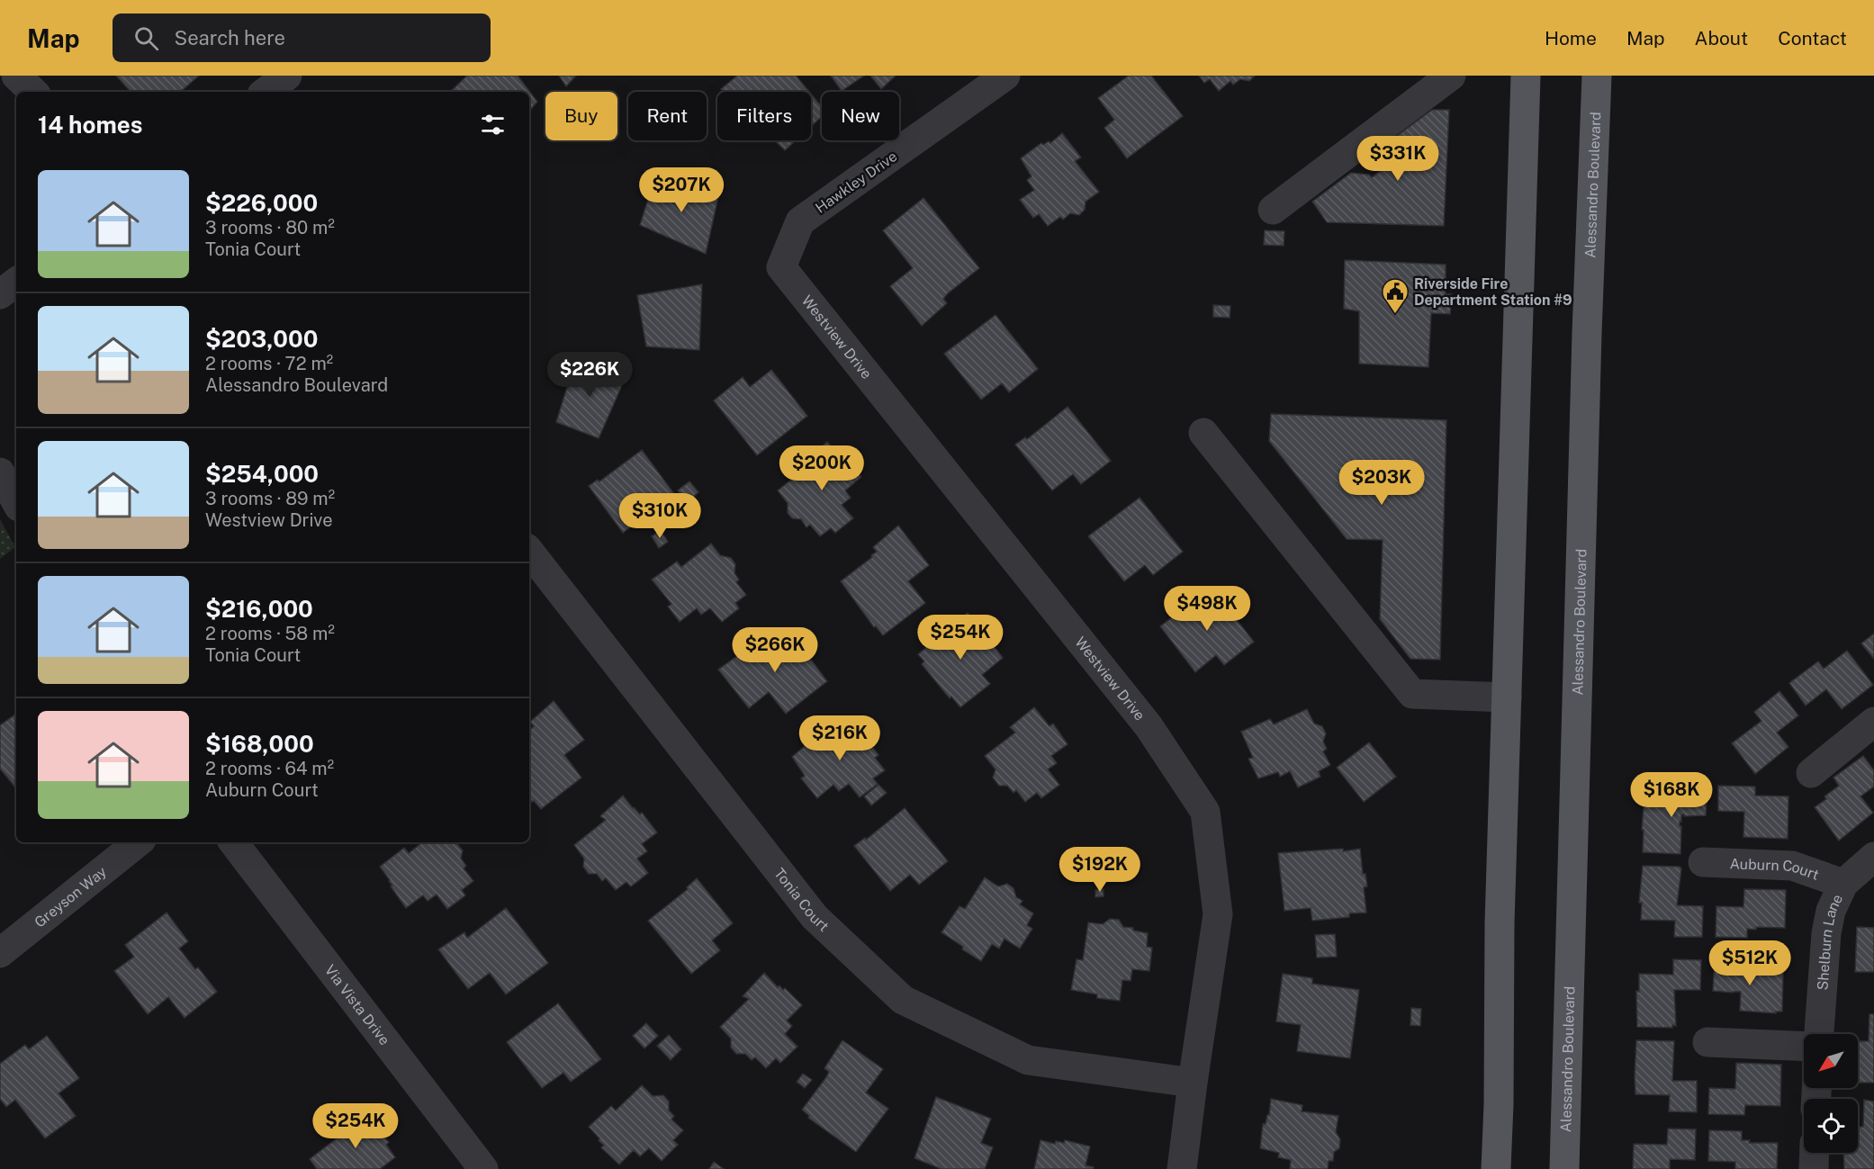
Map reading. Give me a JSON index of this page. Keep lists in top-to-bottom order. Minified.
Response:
{"streets":{"main road":["Alessandro Boulevard"],"street":["Hawkley Drive","Westview Drive","Auburn Court","Greyson Way","Tonia Court","Shelburn Lane","Via Vista Drive"]},"crossings":[["Hawkley Drive","Westview Drive"],["Westview Drive","Tonia Court"],["Auburn Court","Shelburn Lane"]],"places":{"public building":["Riverside Fire Department Station #9"]},"north":"bottom left","page":{"header":"Map","search":"Search here","nav":["Home","Map","About","Contact"],"chip":["Buy","Rent","Filters","New"],"heading":"14 homes","price":["$331K","$207K","$226K","$200K","$203K","$310K","$498K","$254K","$266K","$216K","$168K","$192K","$512K","$254K"],"list":[{"name":"$226,000","note":"3 rooms · 80 m² · Tonia Court"},{"name":"$203,000","note":"2 rooms · 72 m² · Alessandro Boulevard"},{"name":"$254,000","note":"3 rooms · 89 m² · Westview Drive"},{"name":"$216,000","note":"2 rooms · 58 m² · Tonia Court"},{"name":"$168,000","note":"2 rooms · 64 m² · Auburn Court"}]}}
